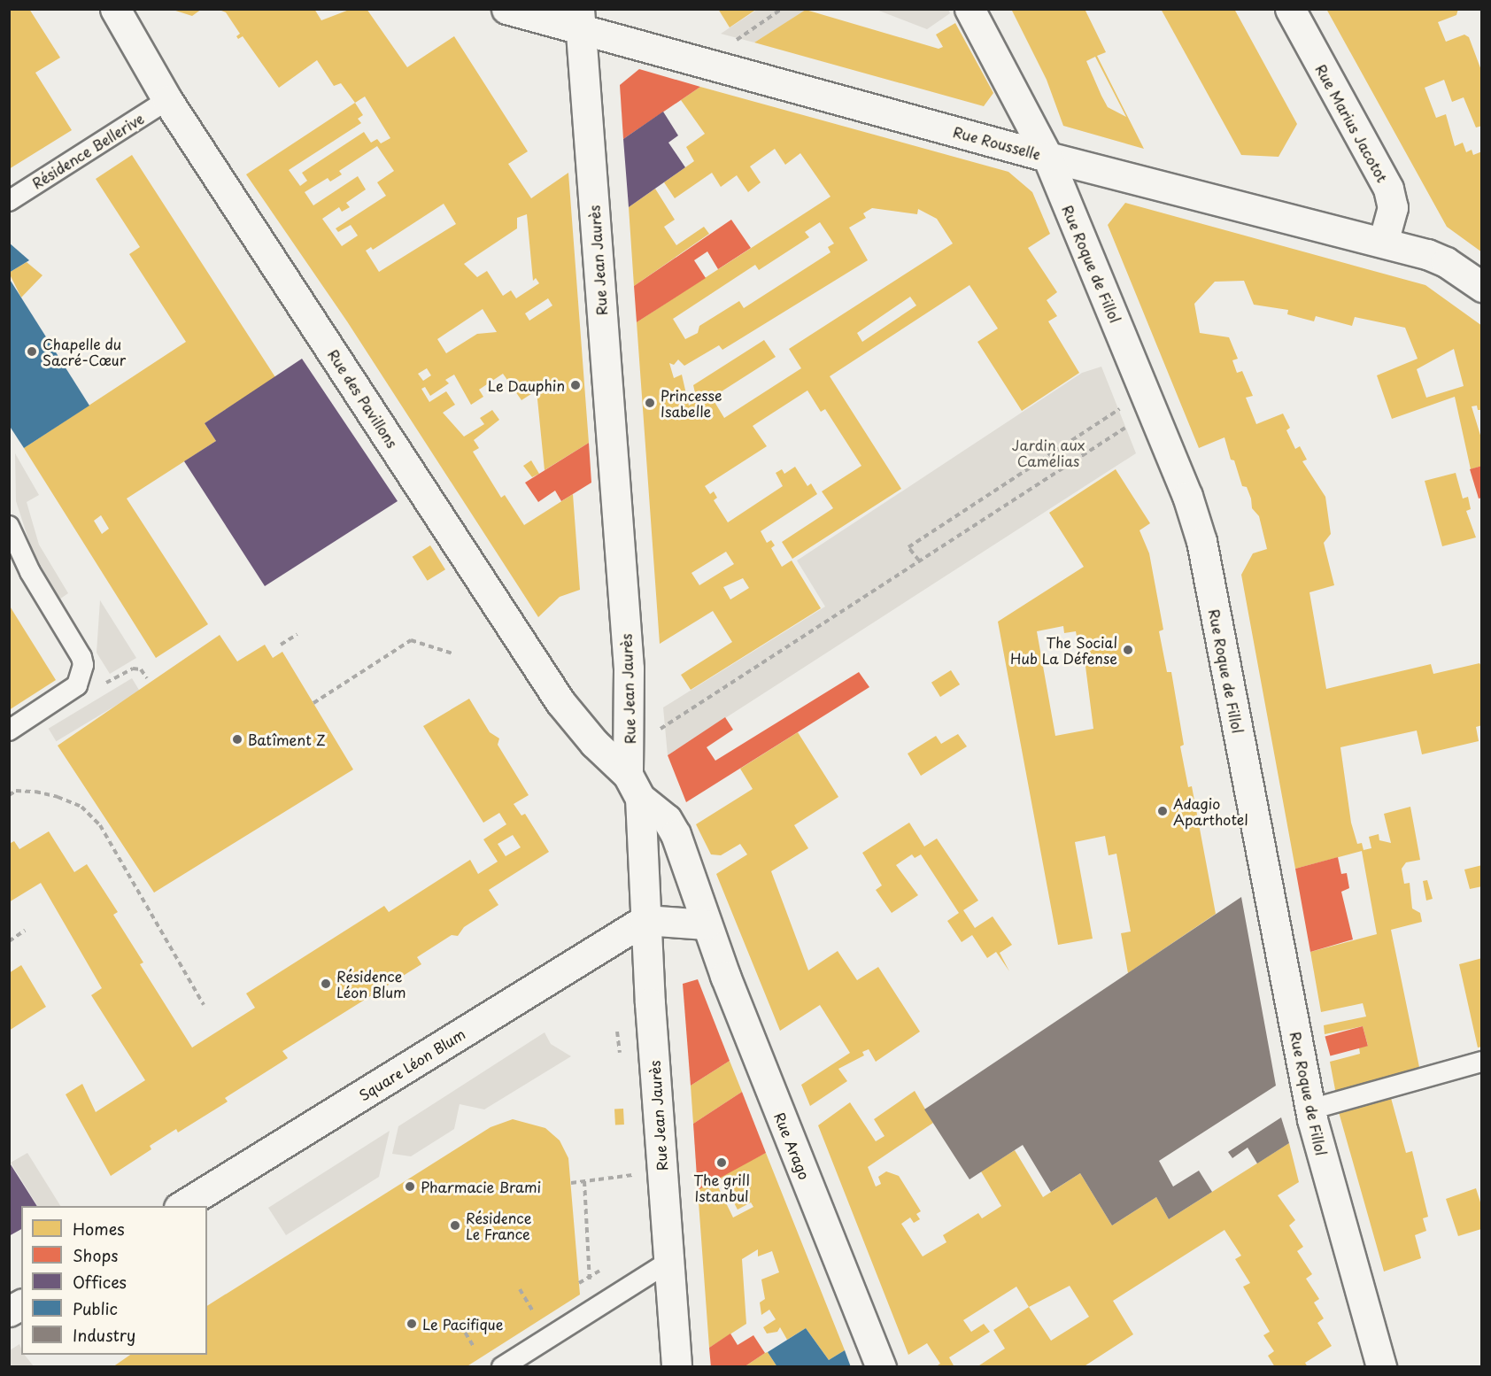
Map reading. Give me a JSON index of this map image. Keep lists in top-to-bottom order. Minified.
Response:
{"streets":{"street":["Rue Marius Jacotot","Rue Rousselle","Rue Jean Jaurès","Rue Roque de Fillol","Rue des Pavillons","Square Léon Blum","Rue Arago"],"lane":["Résidence Bellerive"]},"crossings":[["Rue Marius Jacotot","Rue Rousselle"],["Rue Rousselle","Rue Jean Jaurès"],["Rue Rousselle","Rue Roque de Fillol"],["Résidence Bellerive","Rue des Pavillons"],["Rue Jean Jaurès","Rue des Pavillons"],["Rue Jean Jaurès","Square Léon Blum"],["Rue Jean Jaurès","Rue Arago"],["Rue des Pavillons","Rue Arago"]],"parks":["Jardin aux Camélias"],"places":["Chapelle du Sacré-Cœur","Le Dauphin","Princesse Isabelle","The Social Hub La Défense","Batîment Z","Adagio Aparthotel","Résidence Léon Blum","The grill Istanbul","Pharmacie Brami","Résidence Le France","Le Pacifique"],"legend":["Homes","Shops","Offices","Public","Industry"]}
